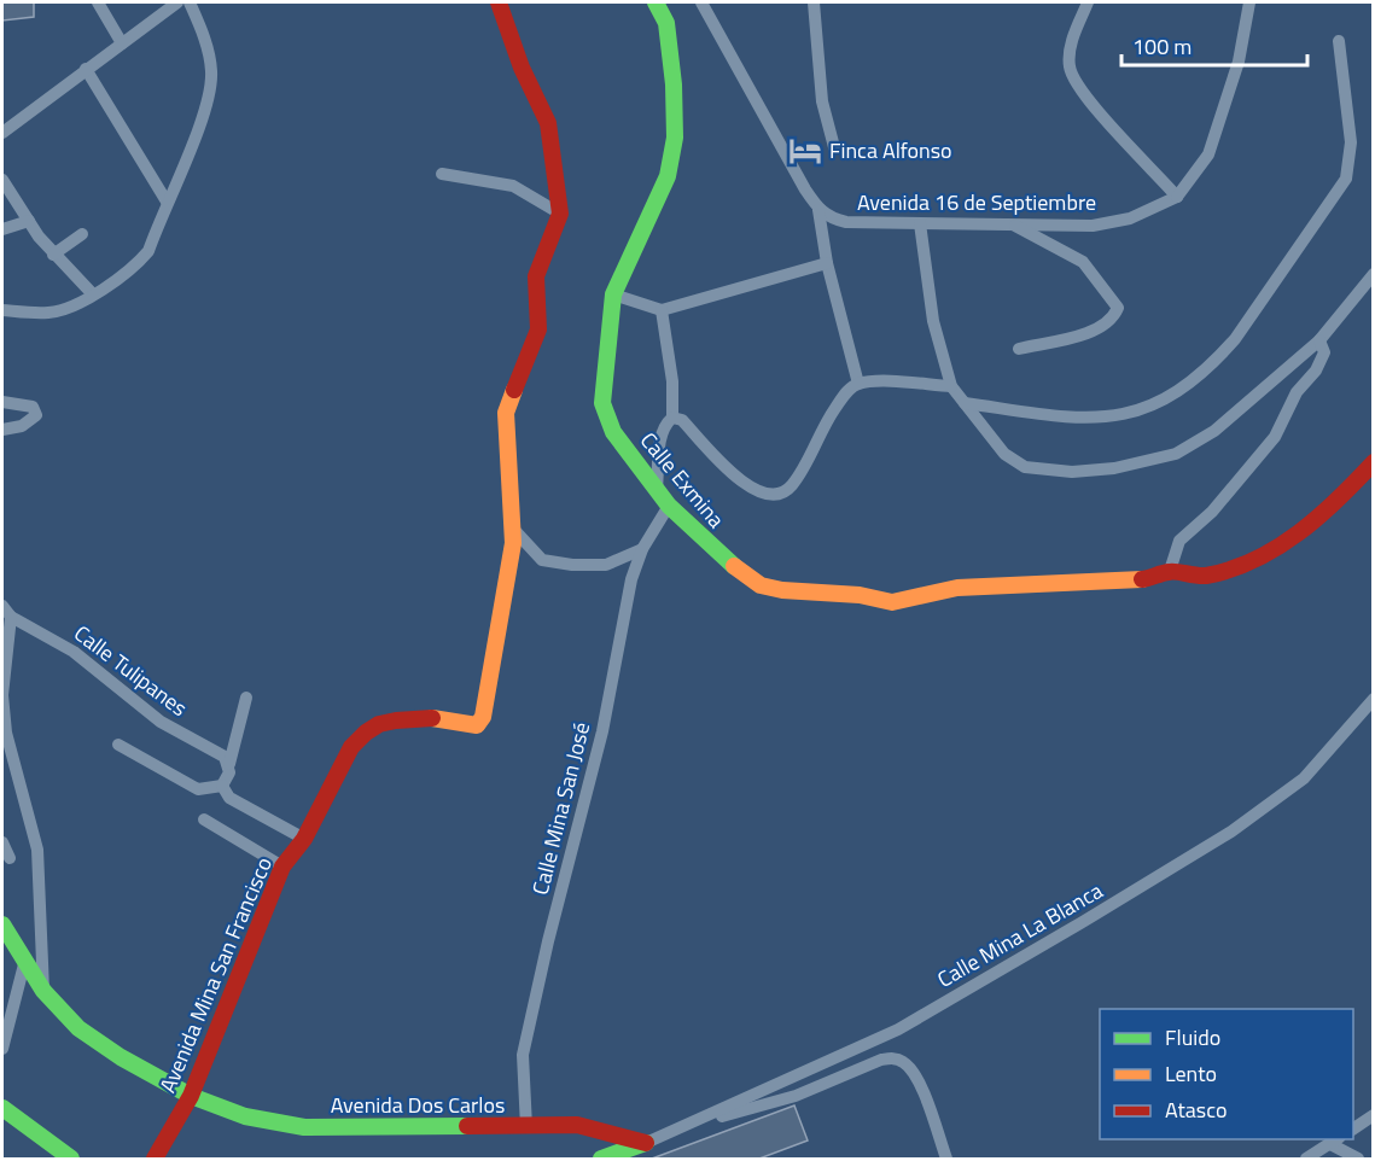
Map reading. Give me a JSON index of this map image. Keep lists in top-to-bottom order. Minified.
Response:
{"streets":{"street":["Avenida 16 de Septiembre","Calle Exmina","Calle Tulipanes","Calle Mina San José","Calle Mina La Blanca","Avenida Mina San Francisco","Avenida Dos Carlos"]},"crossings":[["Calle Exmina","Calle Mina San José"],["Calle Mina San José","Avenida Dos Carlos"],["Calle Mina La Blanca","Avenida Dos Carlos"],["Avenida Mina San Francisco","Avenida Dos Carlos"]],"places":{"hotel":["Finca Alfonso"]},"legend":["Fluido","Lento","Atasco"],"scale_bar":"100 m"}
